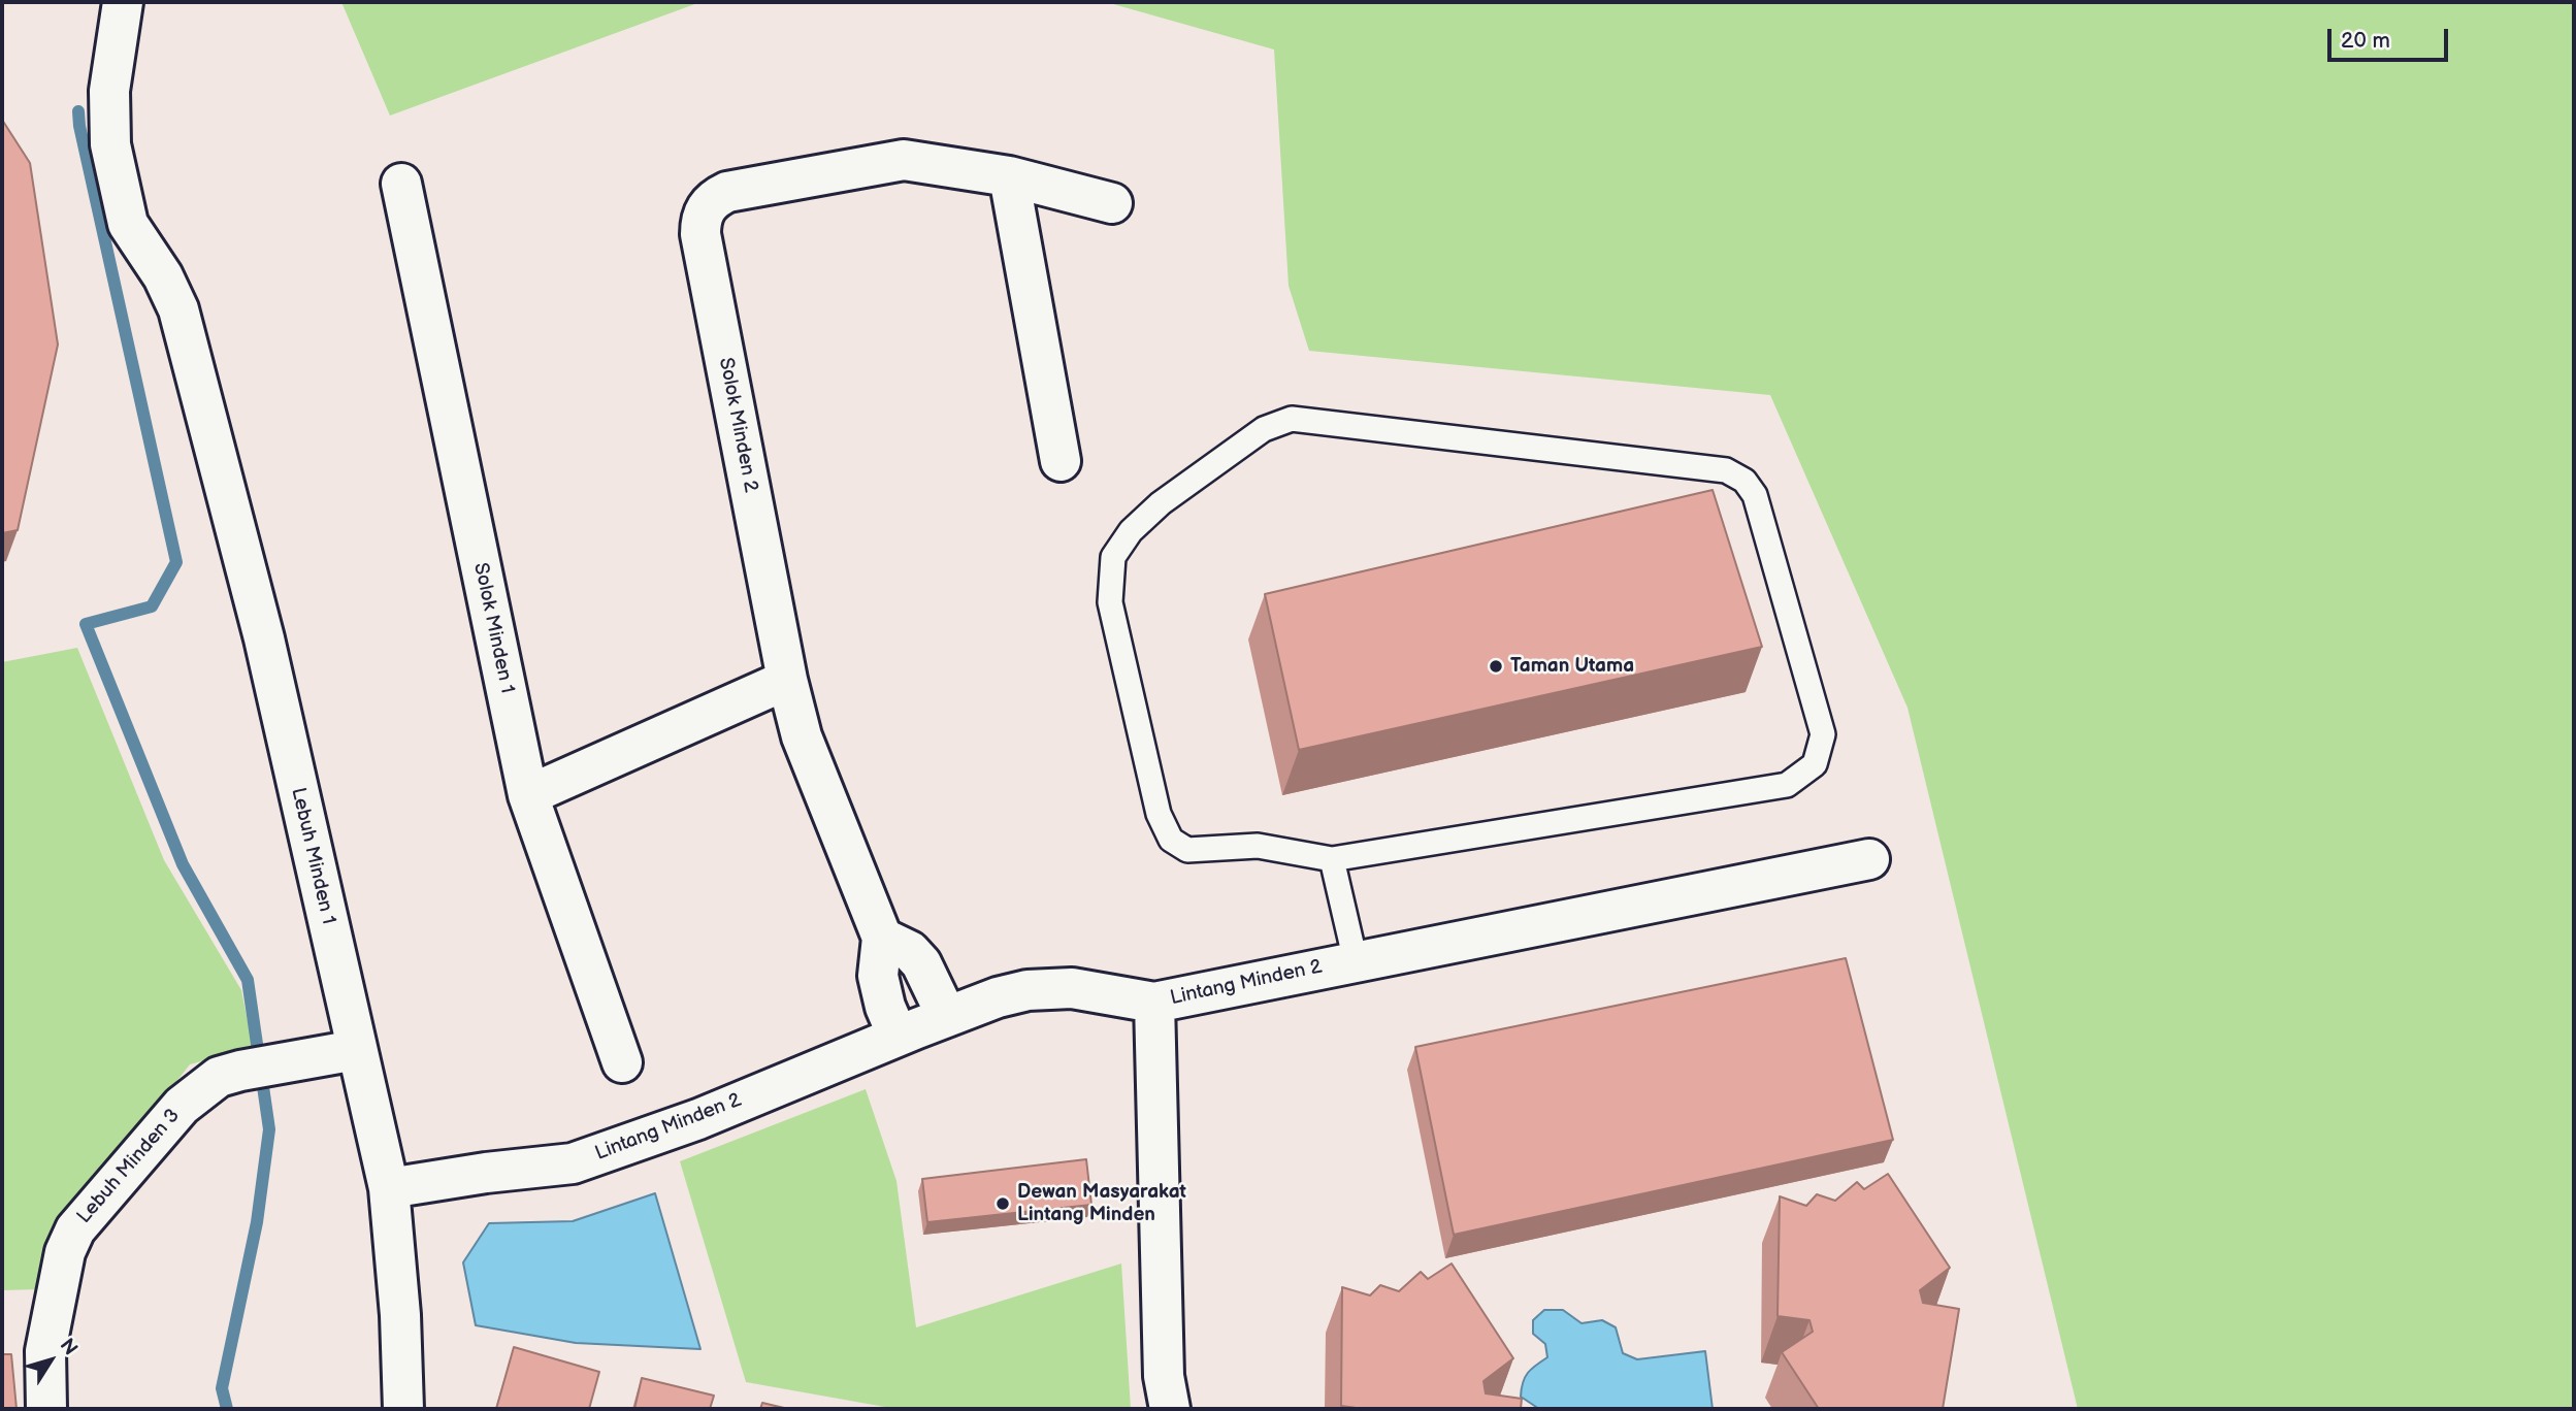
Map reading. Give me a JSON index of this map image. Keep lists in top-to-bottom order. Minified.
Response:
{"streets":{"street":["Solok Minden 2","Solok Minden 1","Lebuh Minden 1","Lintang Minden 2","Lebuh Minden 3"]},"crossings":[["Solok Minden 2","Lintang Minden 2"],["Lebuh Minden 1","Lintang Minden 2"],["Lebuh Minden 1","Lebuh Minden 3"]],"places":["Taman Utama","Dewan Masyarakat Lintang Minden"],"scale_bar":"20 m","north":"top right"}
